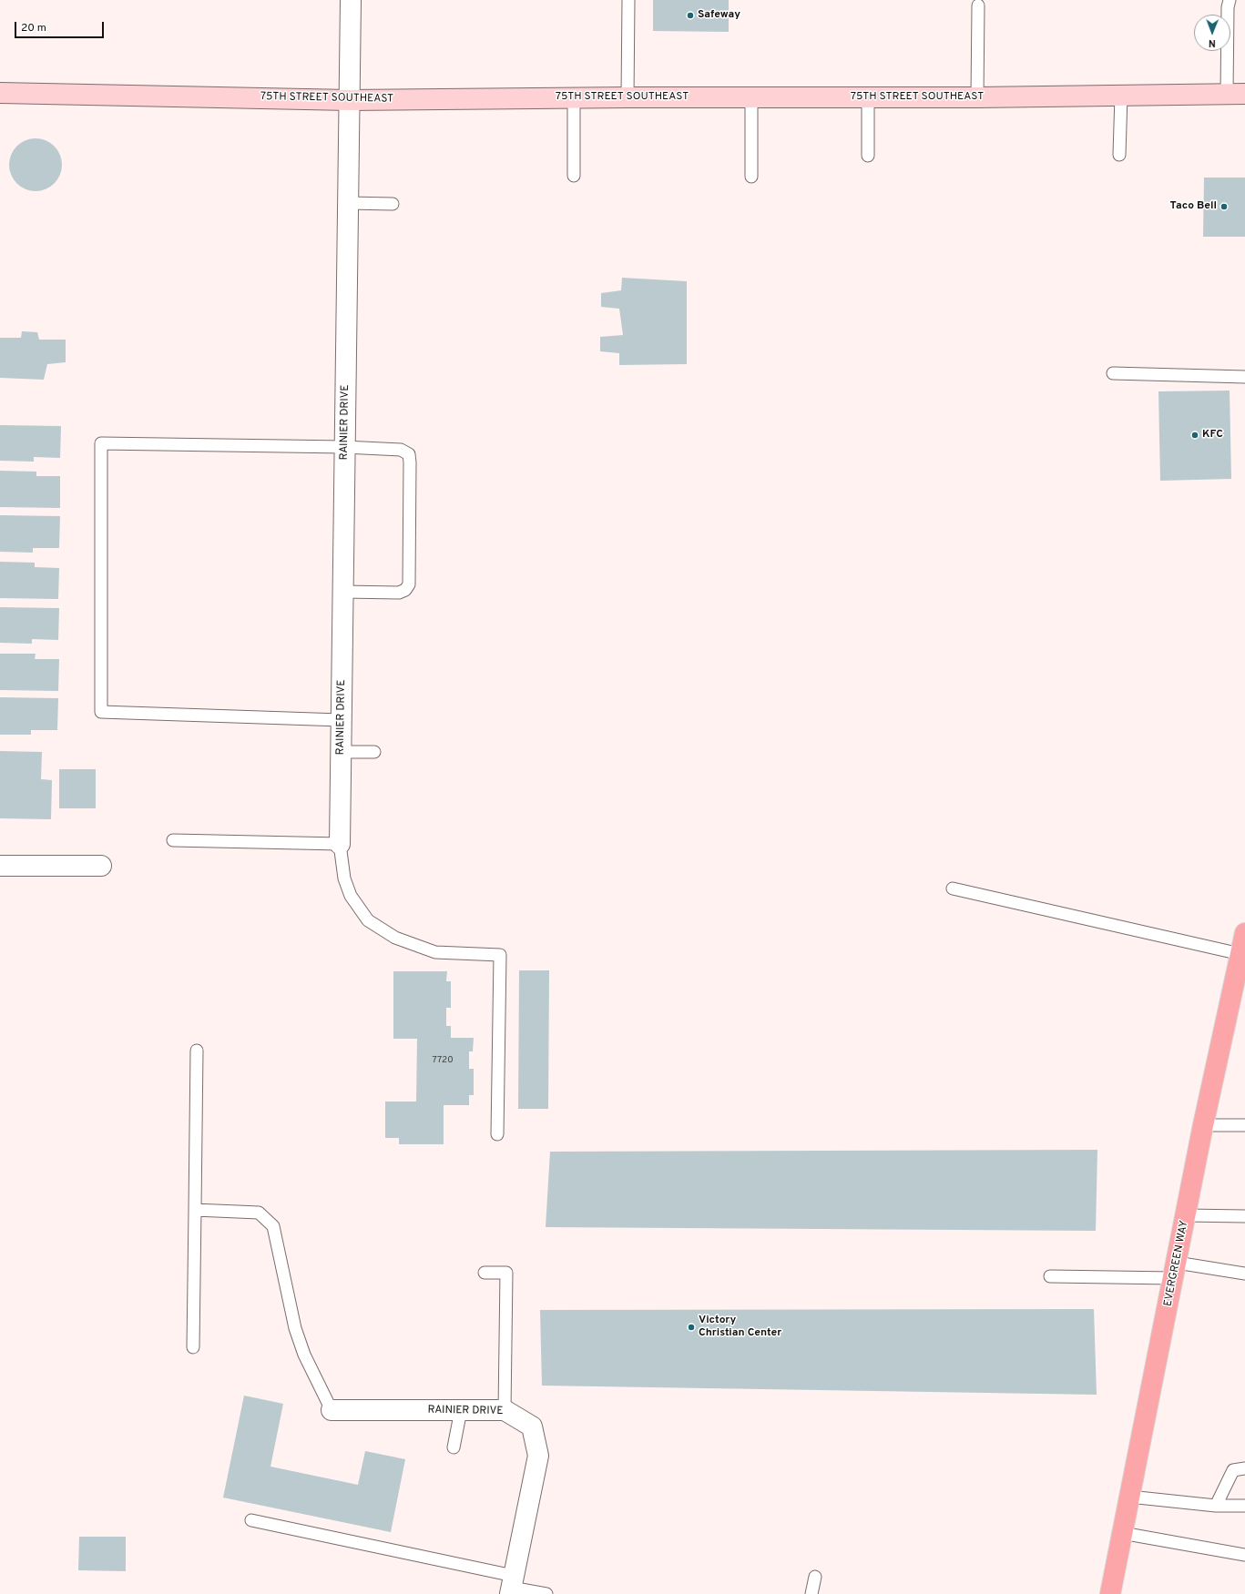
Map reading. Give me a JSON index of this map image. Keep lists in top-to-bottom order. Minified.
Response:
{"streets":{"main road":["EVERGREEN WAY"],"street":["75TH STREET SOUTHEAST","RAINIER DRIVE"]},"crossings":[["75TH STREET SOUTHEAST","RAINIER DRIVE"]],"places":["Safeway","Taco Bell","KFC","Victory Christian Center"],"house_numbers":["7720"],"scale_bar":"20 m","north":"bottom"}
